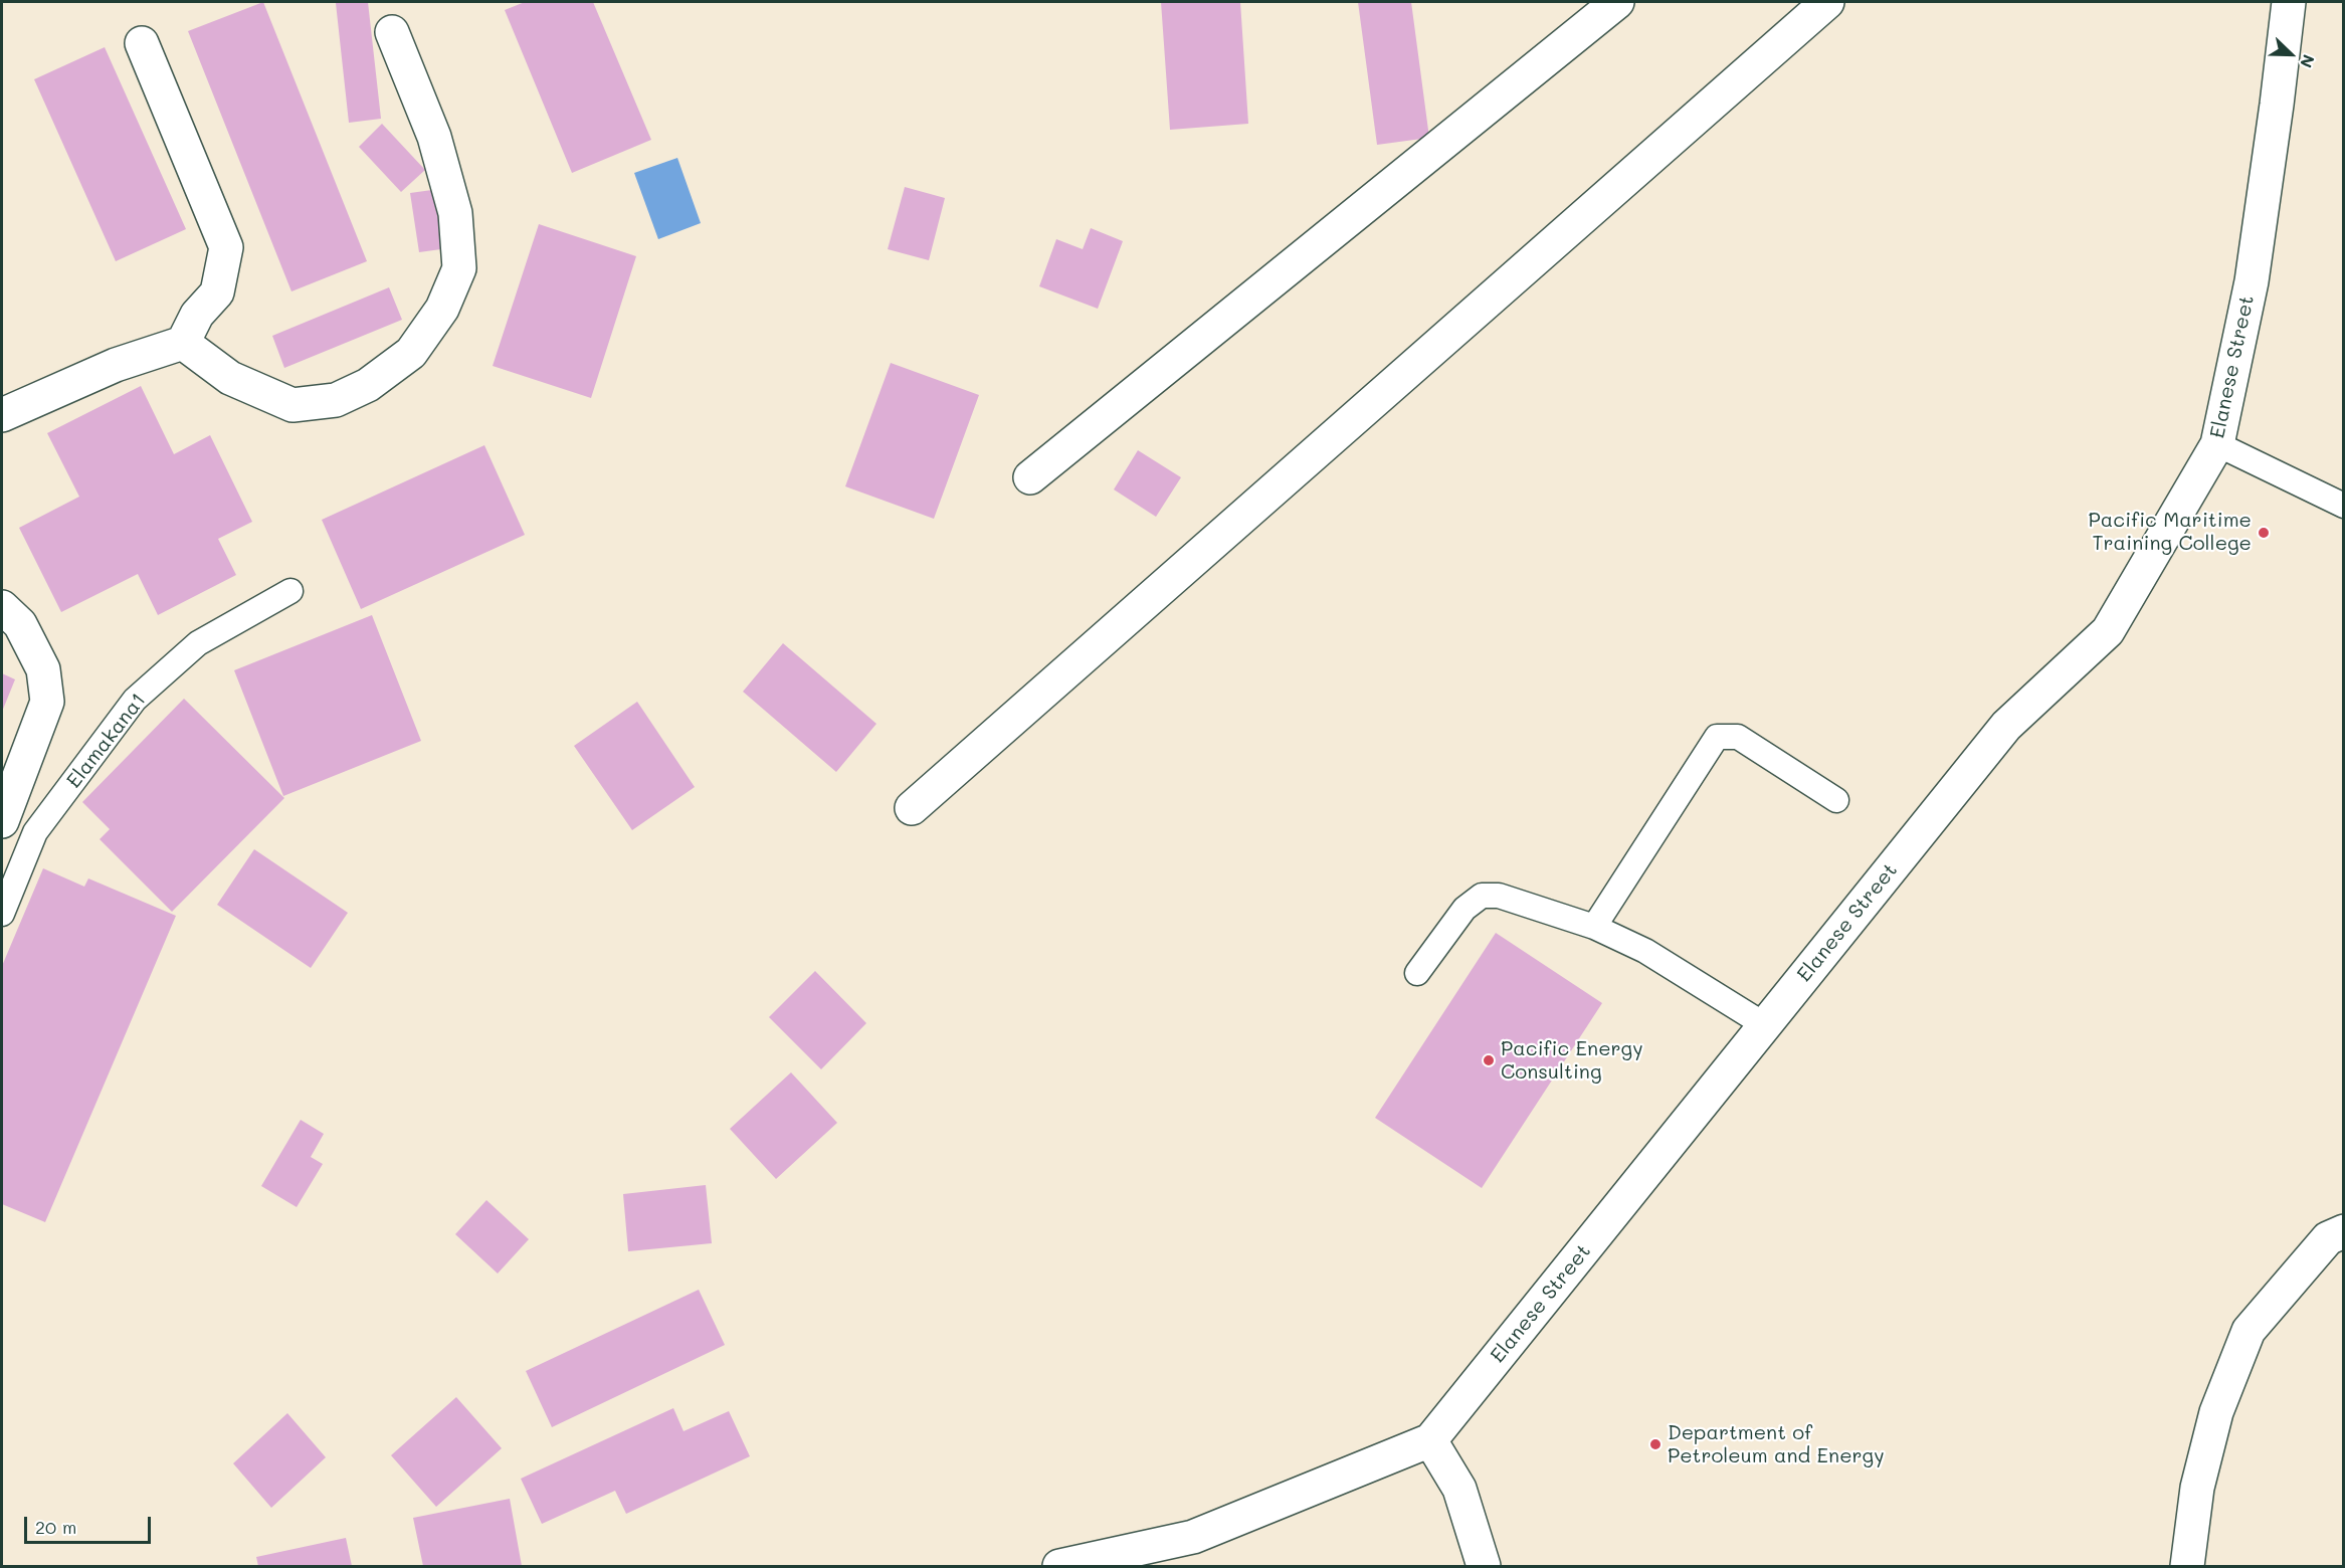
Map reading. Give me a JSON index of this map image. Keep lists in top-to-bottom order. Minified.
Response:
{"streets":{"street":["Elanese Street"],"lane":["Elamakana1"]},"places":["Pacific Maritime Training College","Pacific Energy Consulting","Department of Petroleum and Energy"],"scale_bar":"20 m","north":"bottom right"}
